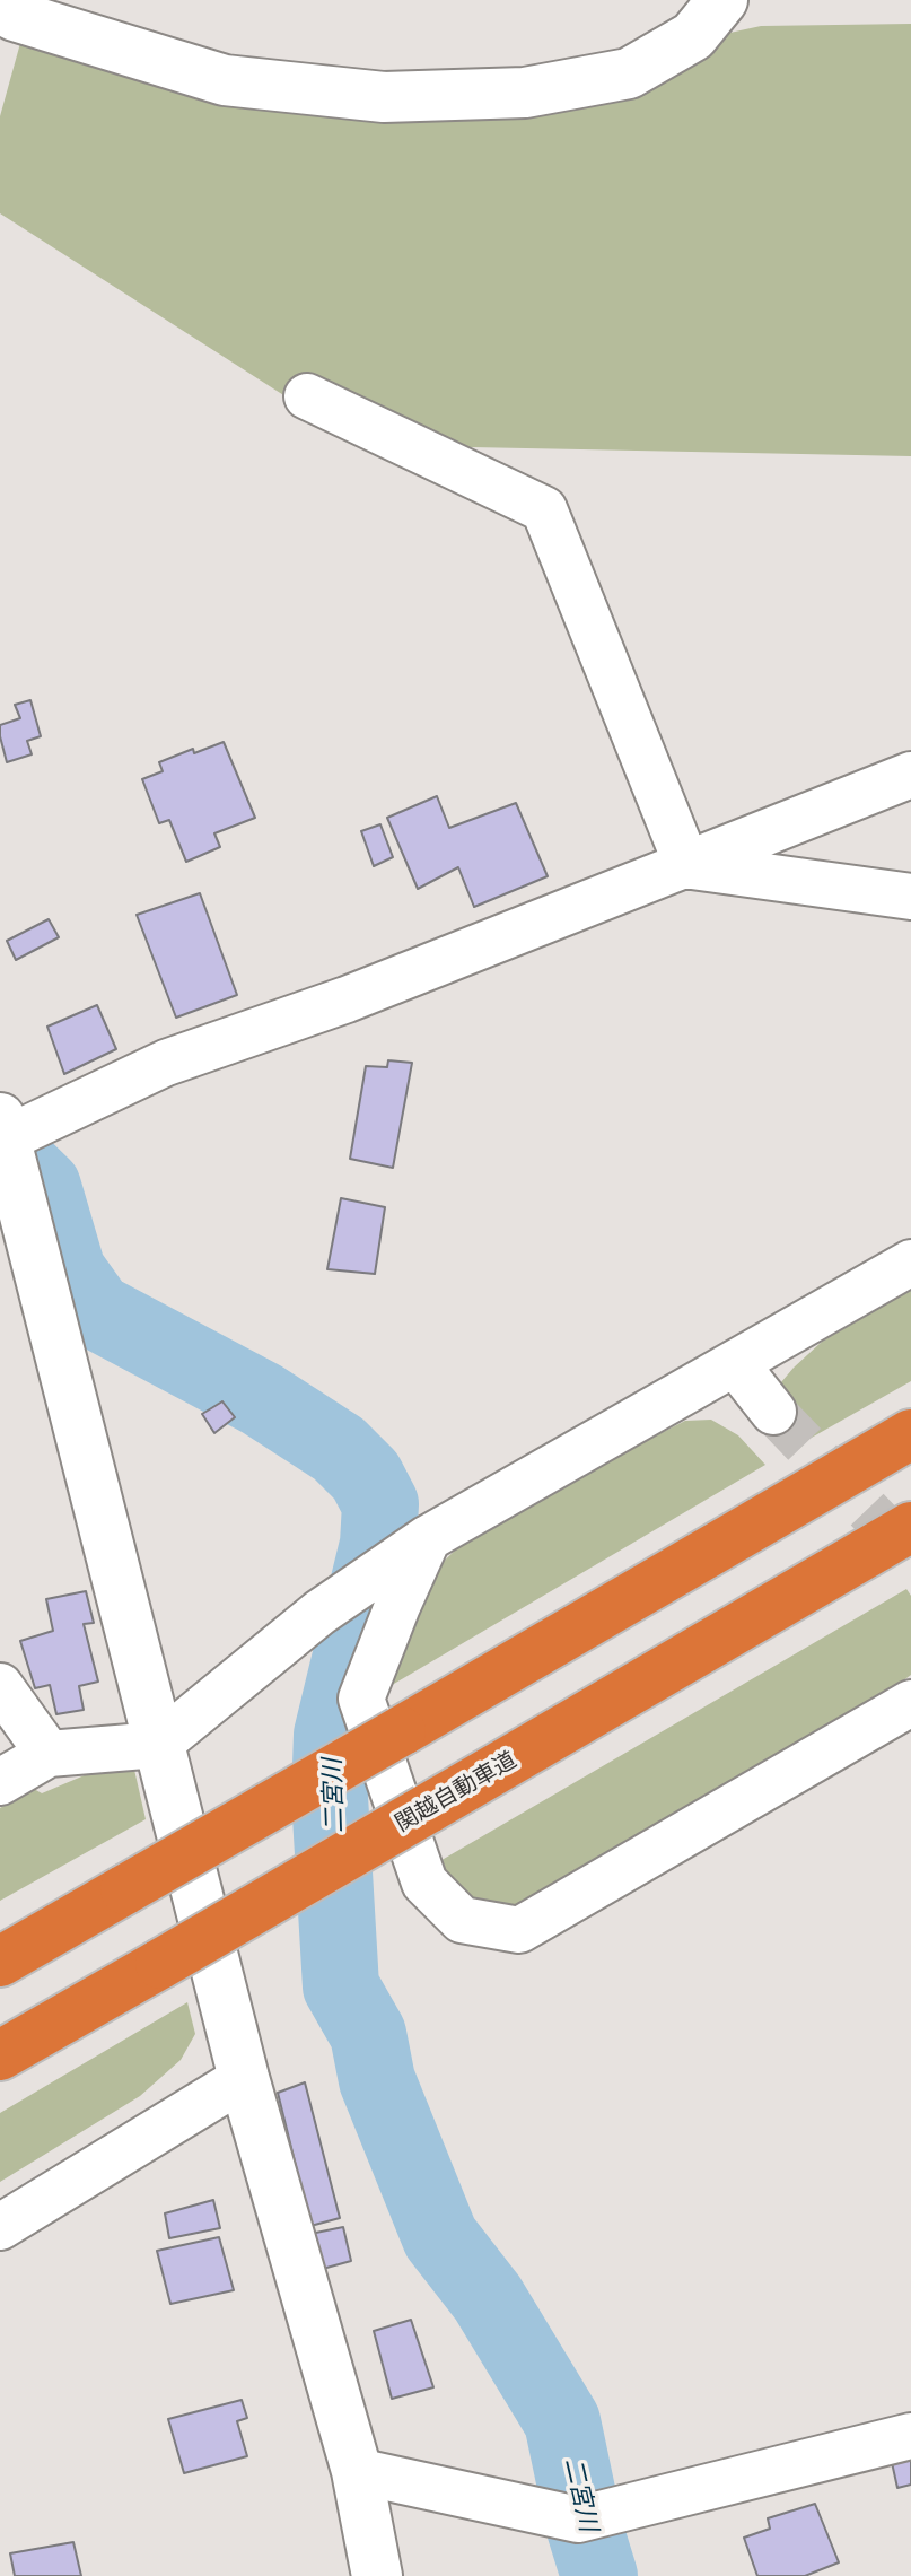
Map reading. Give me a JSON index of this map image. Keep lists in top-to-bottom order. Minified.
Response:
{"streets":{"highway":["関越自動車道"]},"water":["二宮川"]}
